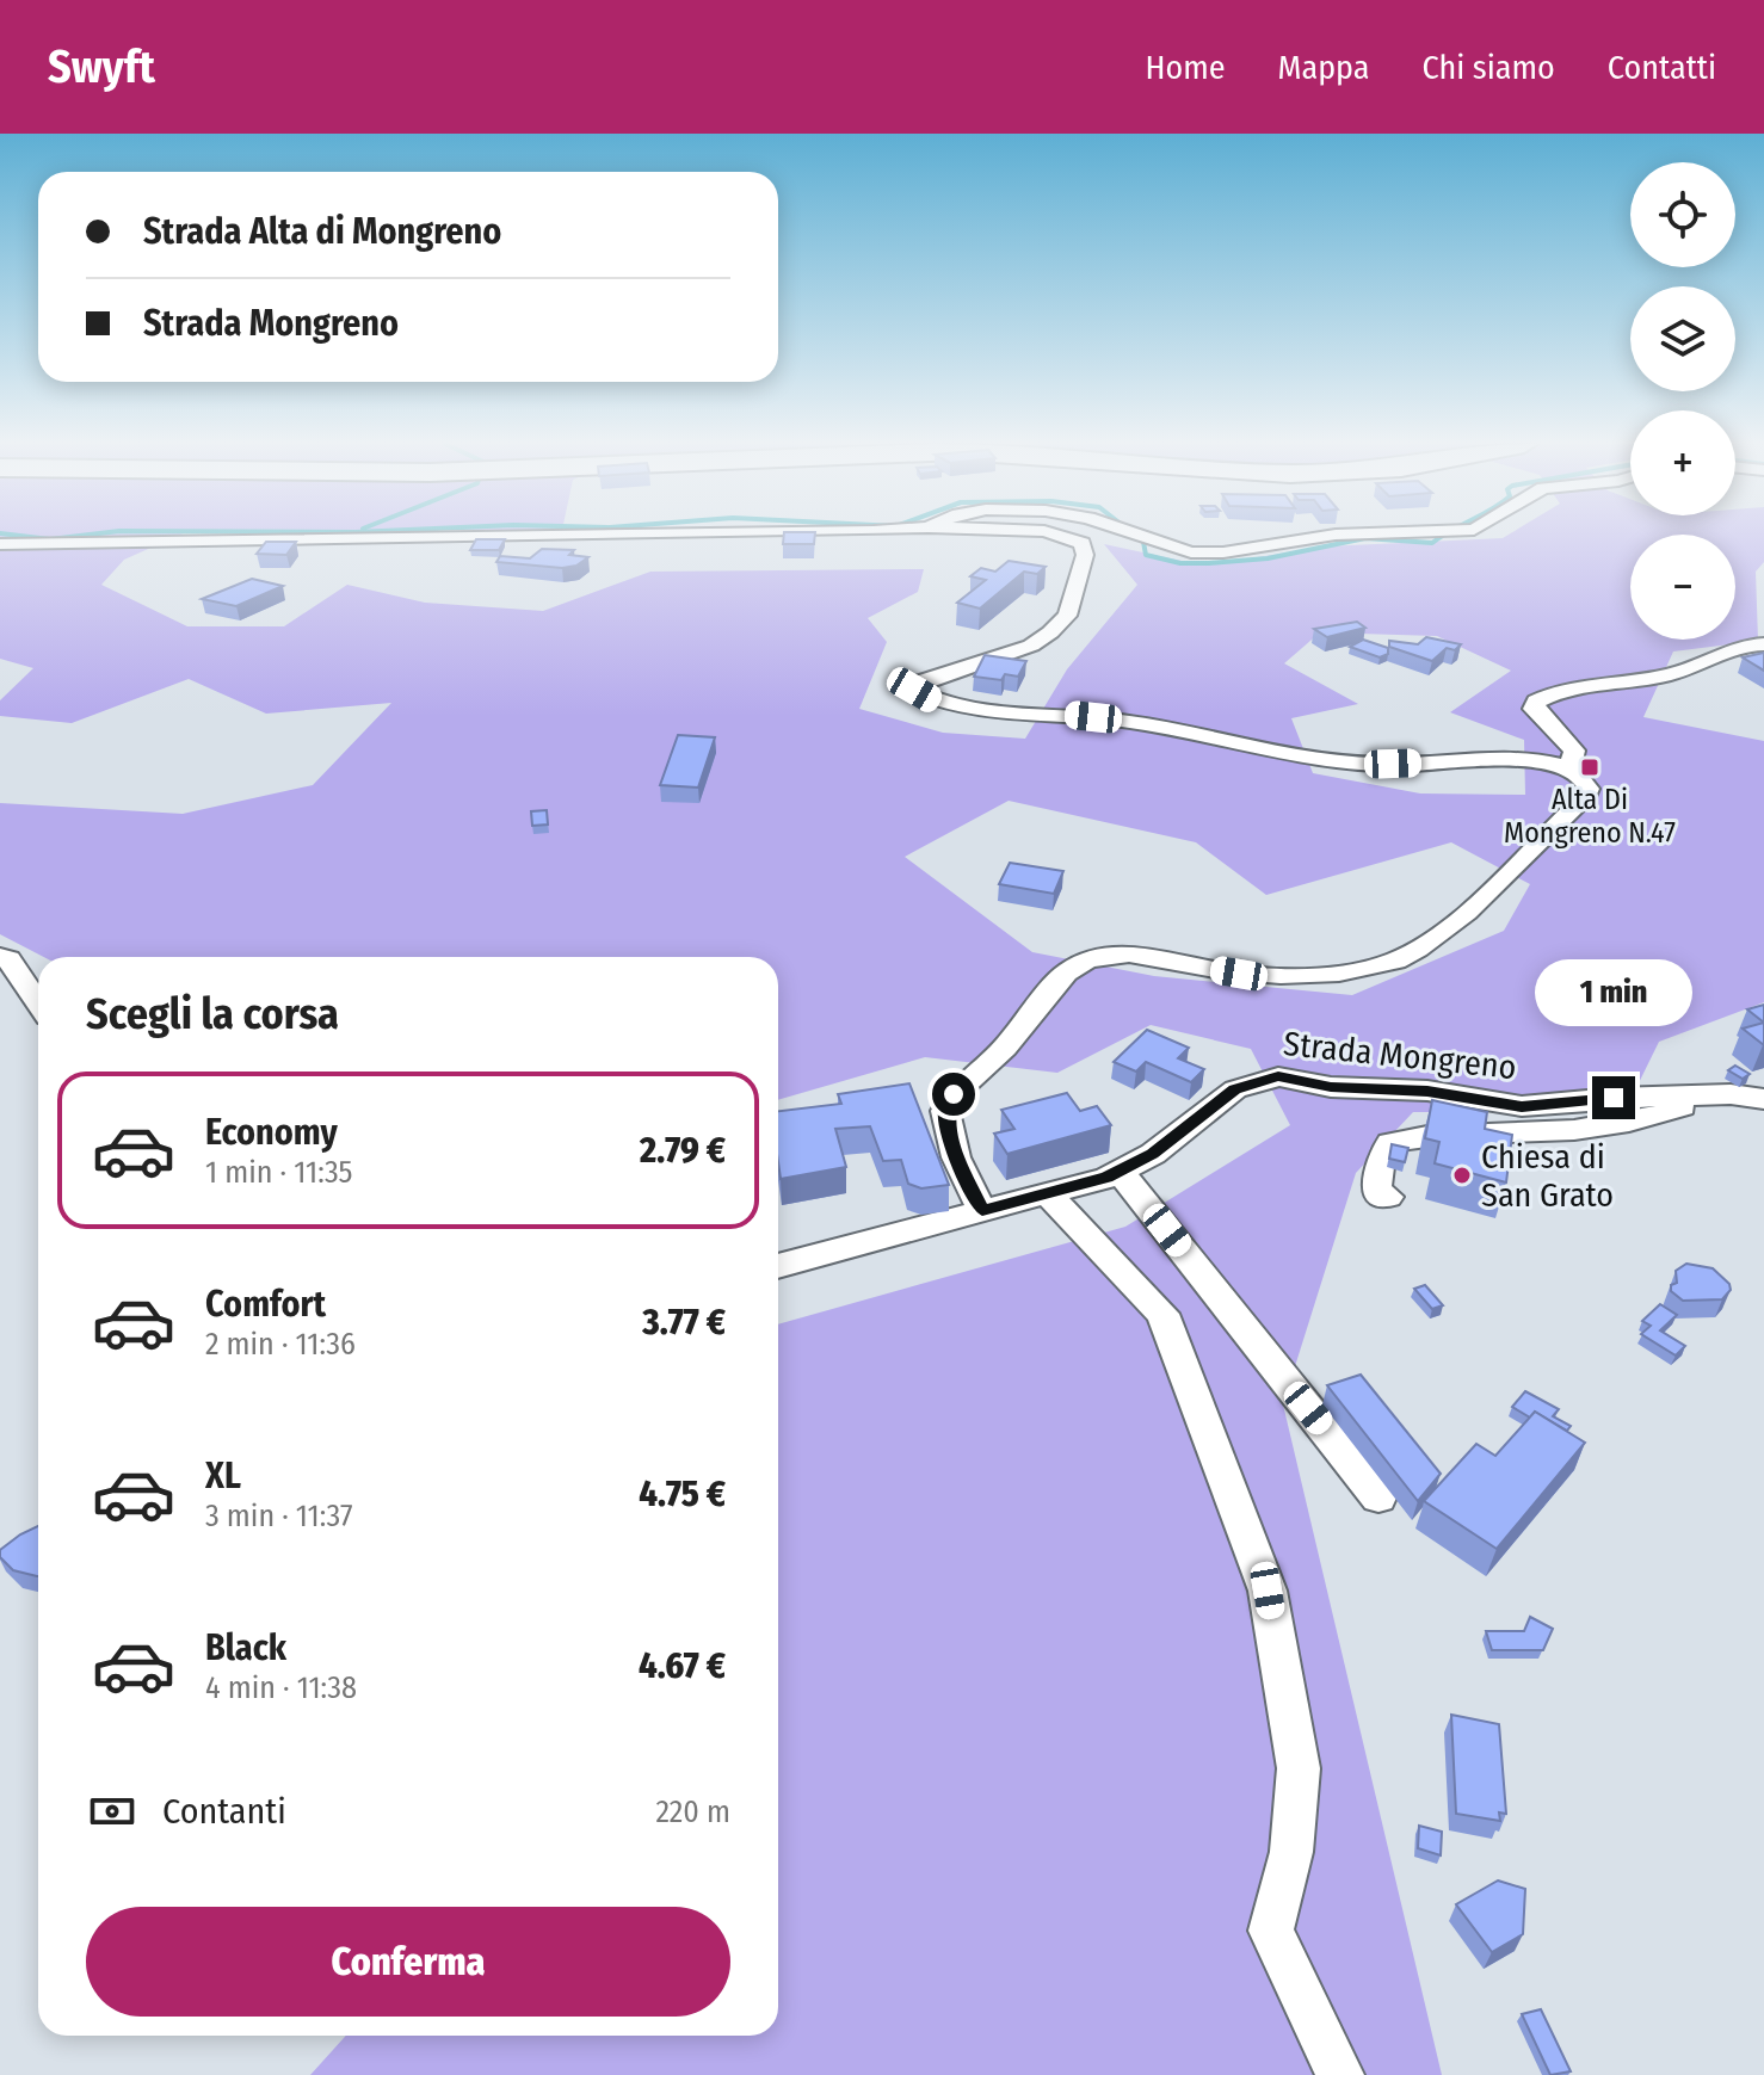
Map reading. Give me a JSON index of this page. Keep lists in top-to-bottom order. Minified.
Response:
{"streets":{"street":["Strada Mongreno"]},"places":{"transit":["Alta Di Mongreno N.47"],"other":["Chiesa di San Grato"]},"page":{"header":"Swyft","nav":["Home","Mappa","Chi siamo","Contatti"],"map_buttons":["+","−"],"banner":["Strada Alta di Mongreno","Strada Mongreno"],"heading":"Scegli la corsa","bubble":"1 min","list":[{"name":"Economy","note":"1 min · 11:35","value":"2.79 €"},{"name":"Comfort","note":"2 min · 11:36","value":"3.77 €"},{"name":"XL","note":"3 min · 11:37","value":"4.75 €"},{"name":"Black","note":"4 min · 11:38","value":"4.67 €"}],"pay":["Contanti","220 m"],"buttons":"Conferma"}}
